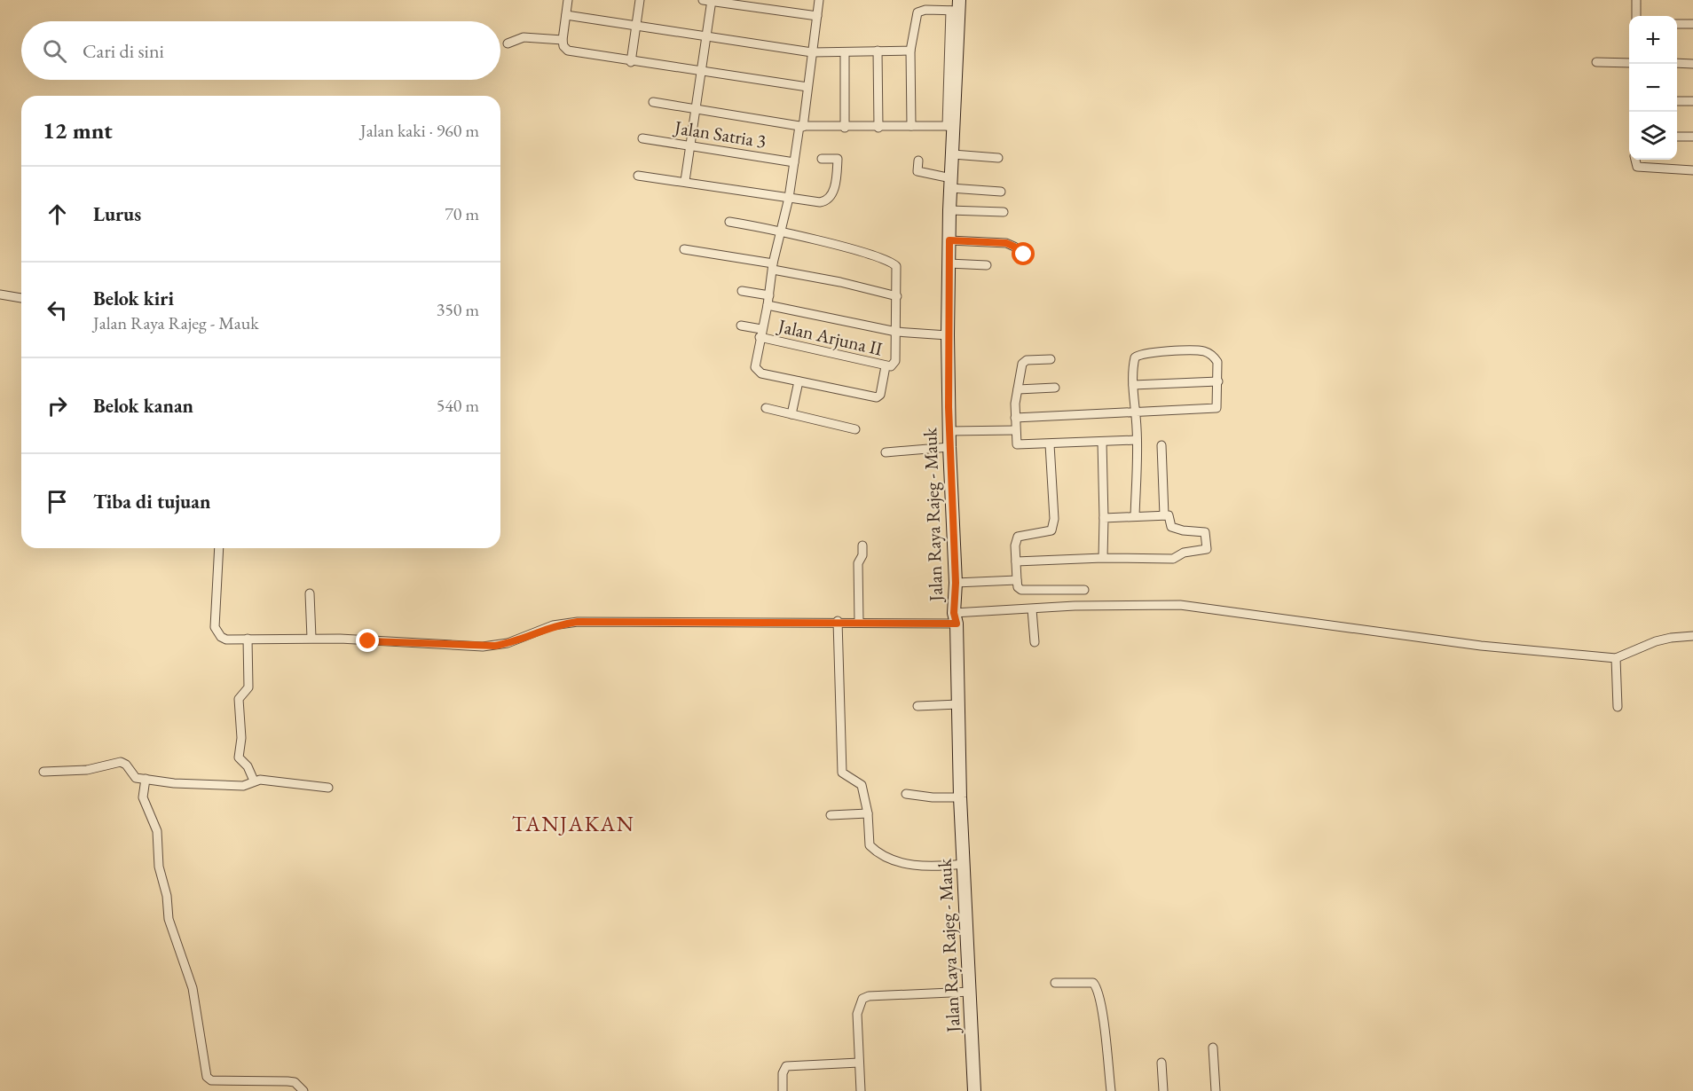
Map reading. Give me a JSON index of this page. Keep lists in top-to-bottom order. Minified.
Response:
{"streets":{"main road":["Jalan Raya Rajeg - Mauk"],"street":["Jalan Satria 3","Jalan Arjuna II"]},"districts":["TANJAKAN"],"page":{"map_buttons":["+","−"],"search":"Cari di sini","heading":["12 mnt","Jalan kaki · 960 m"],"list":[["Lurus","70 m"],["Belok kiri","Jalan Raya Rajeg - Mauk","350 m"],["Belok kanan","540 m"],"Tiba di tujuan"]}}
